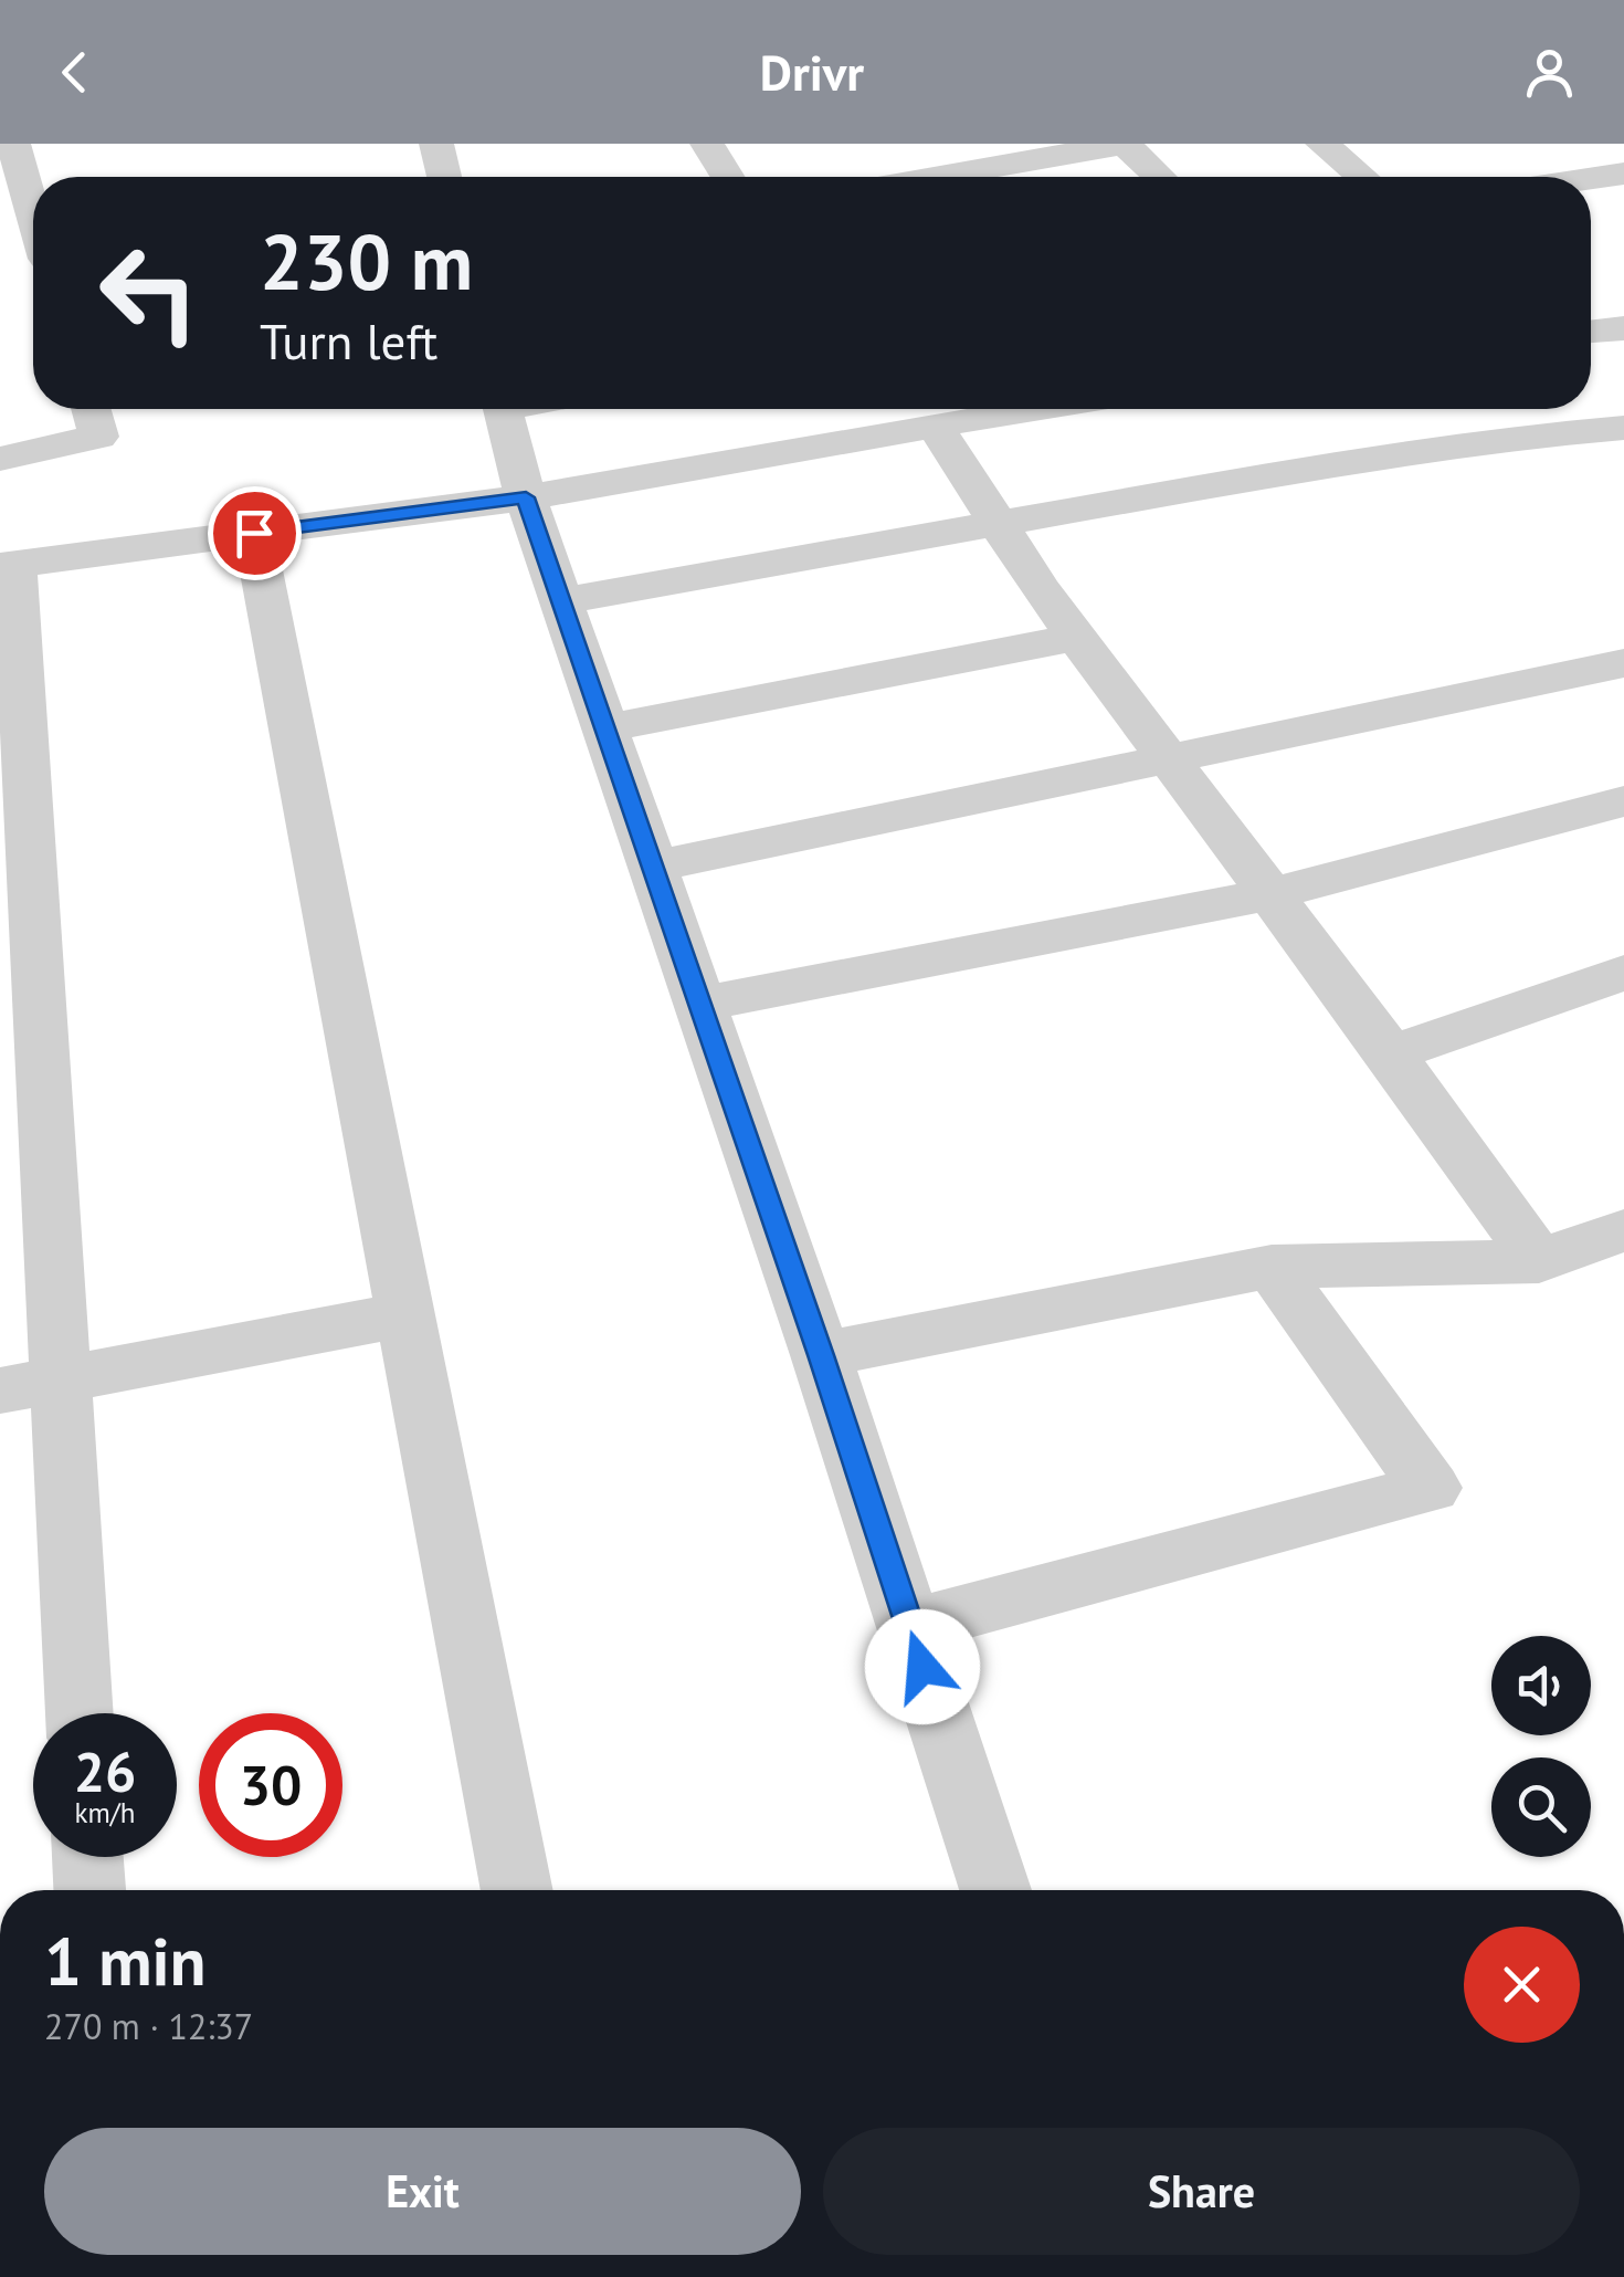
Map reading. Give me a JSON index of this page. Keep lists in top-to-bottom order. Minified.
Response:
{"page":{"header":"Drivr","turn":["230 m","Turn left"],"speed":"26 km/h","limit":"30","heading":["1 min","270 m · 12:37"],"buttons":["Exit","Share"]}}
